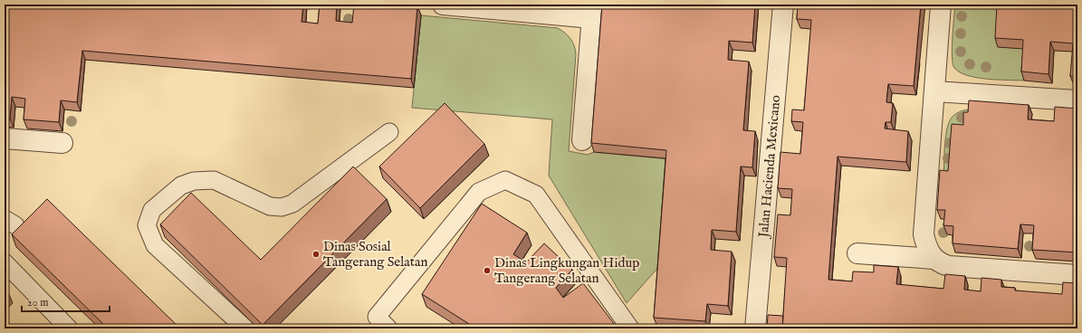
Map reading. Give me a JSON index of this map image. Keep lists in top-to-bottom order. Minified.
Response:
{"streets":{"street":["Jalan Hacienda Mexicano"]},"places":["Dinas Sosial Tangerang Selatan","Dinas Lingkungan Hidup Tangerang Selatan"],"scale_bar":"20 m"}
